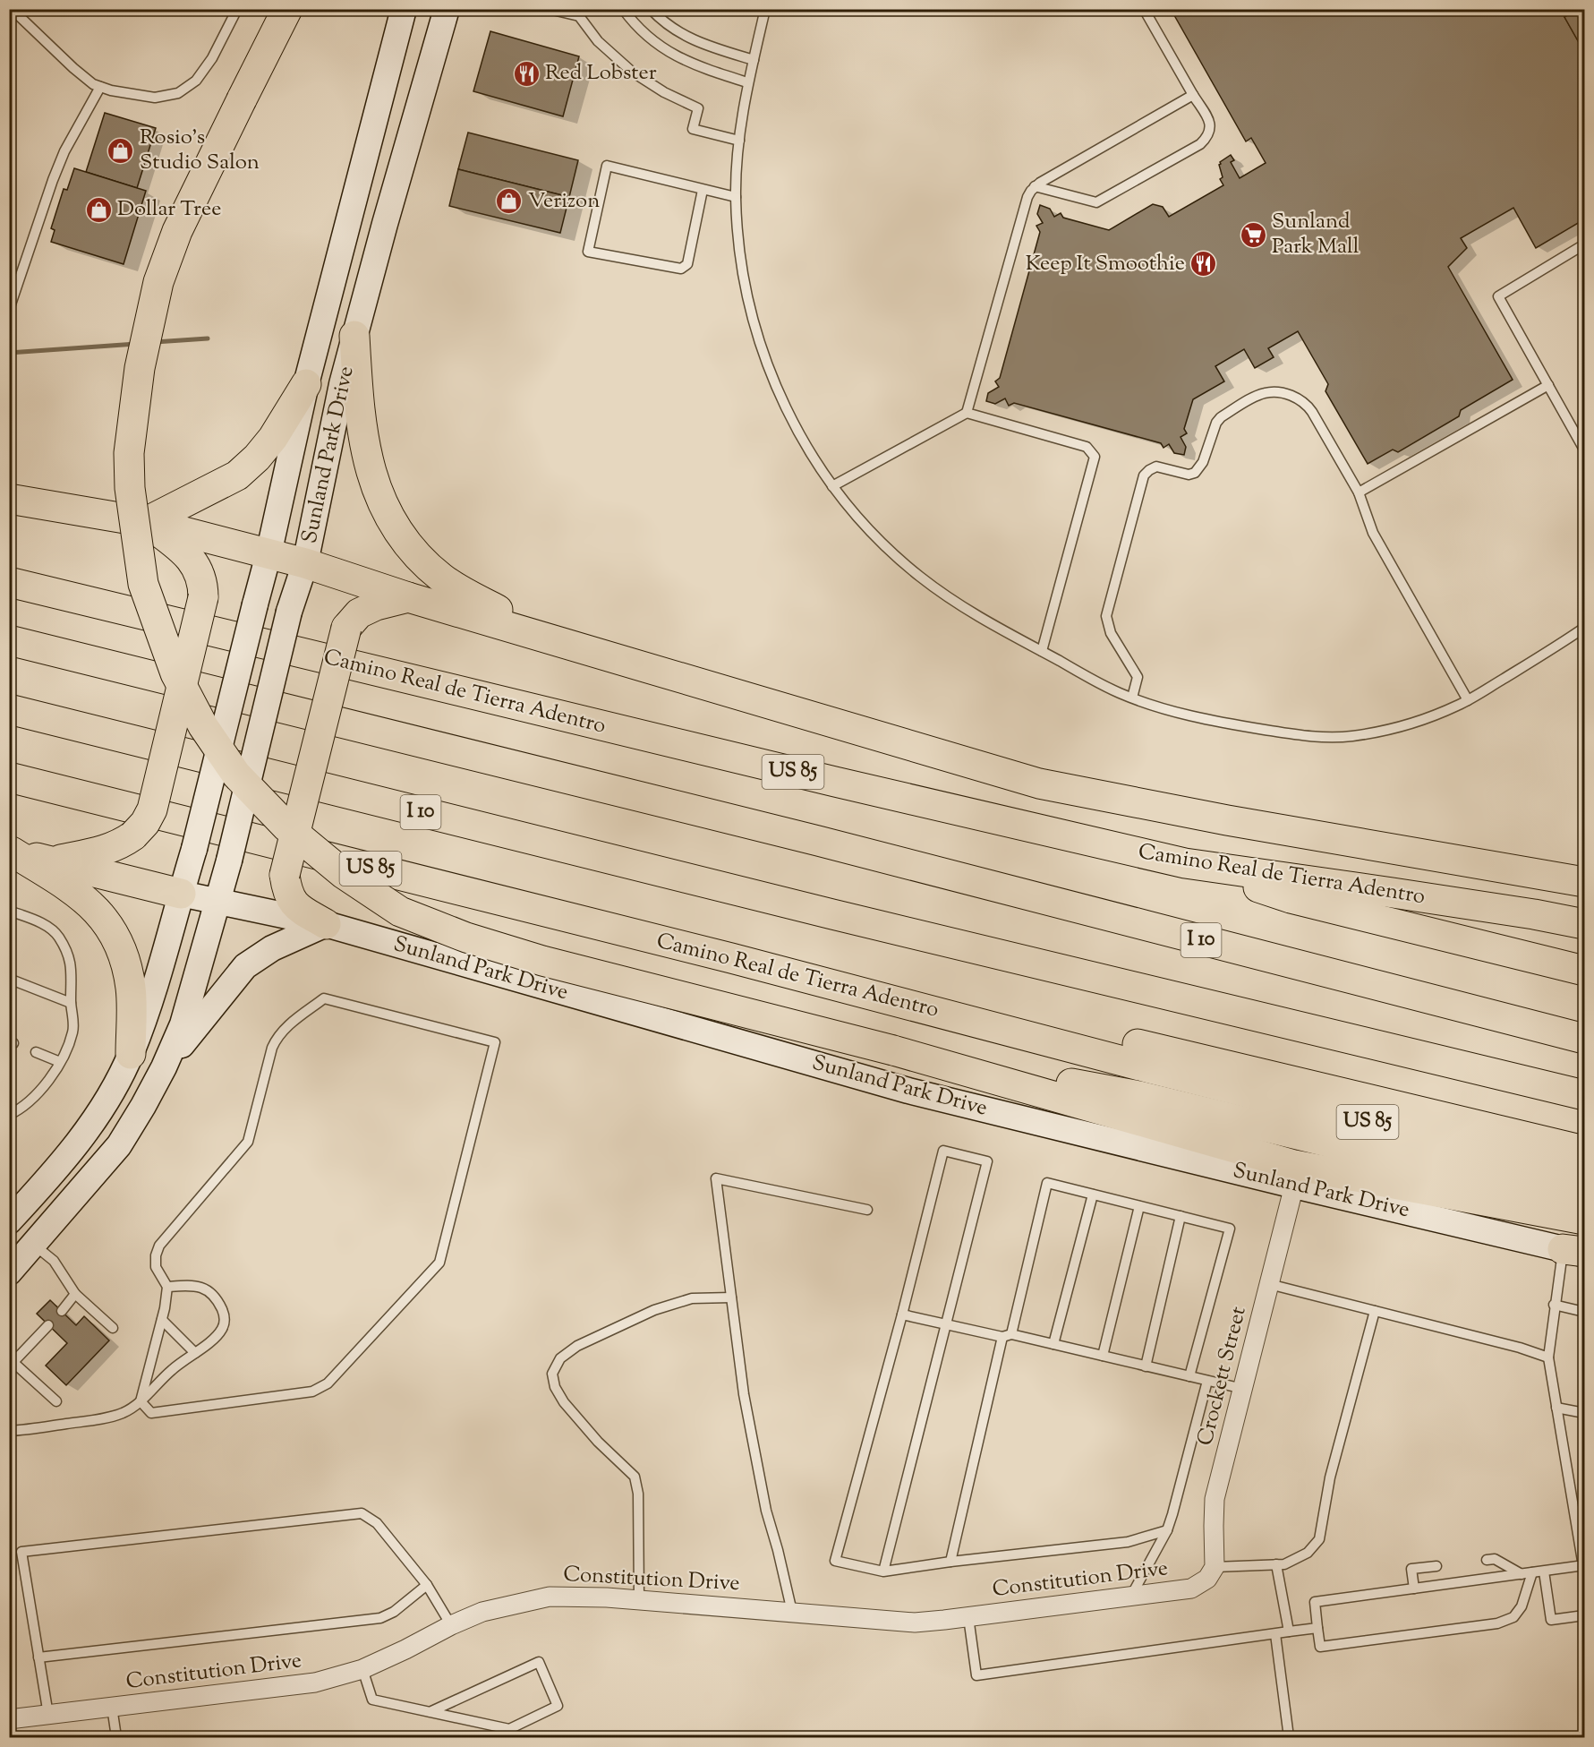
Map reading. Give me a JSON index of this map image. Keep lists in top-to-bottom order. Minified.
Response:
{"streets":{"highway":["Camino Real de Tierra Adentro","US 85","I 10"],"main road":["Sunland Park Drive"],"street":["Crockett Street","Constitution Drive"]},"crossings":[["Sunland Park Drive","Crockett Street"],["Crockett Street","Constitution Drive"]],"places":{"restaurant":["Red Lobster","Keep It Smoothie"],"shop":["Rosio's Studio Salon","Verizon","Dollar Tree"],"supermarket":["Sunland Park Mall"]}}
